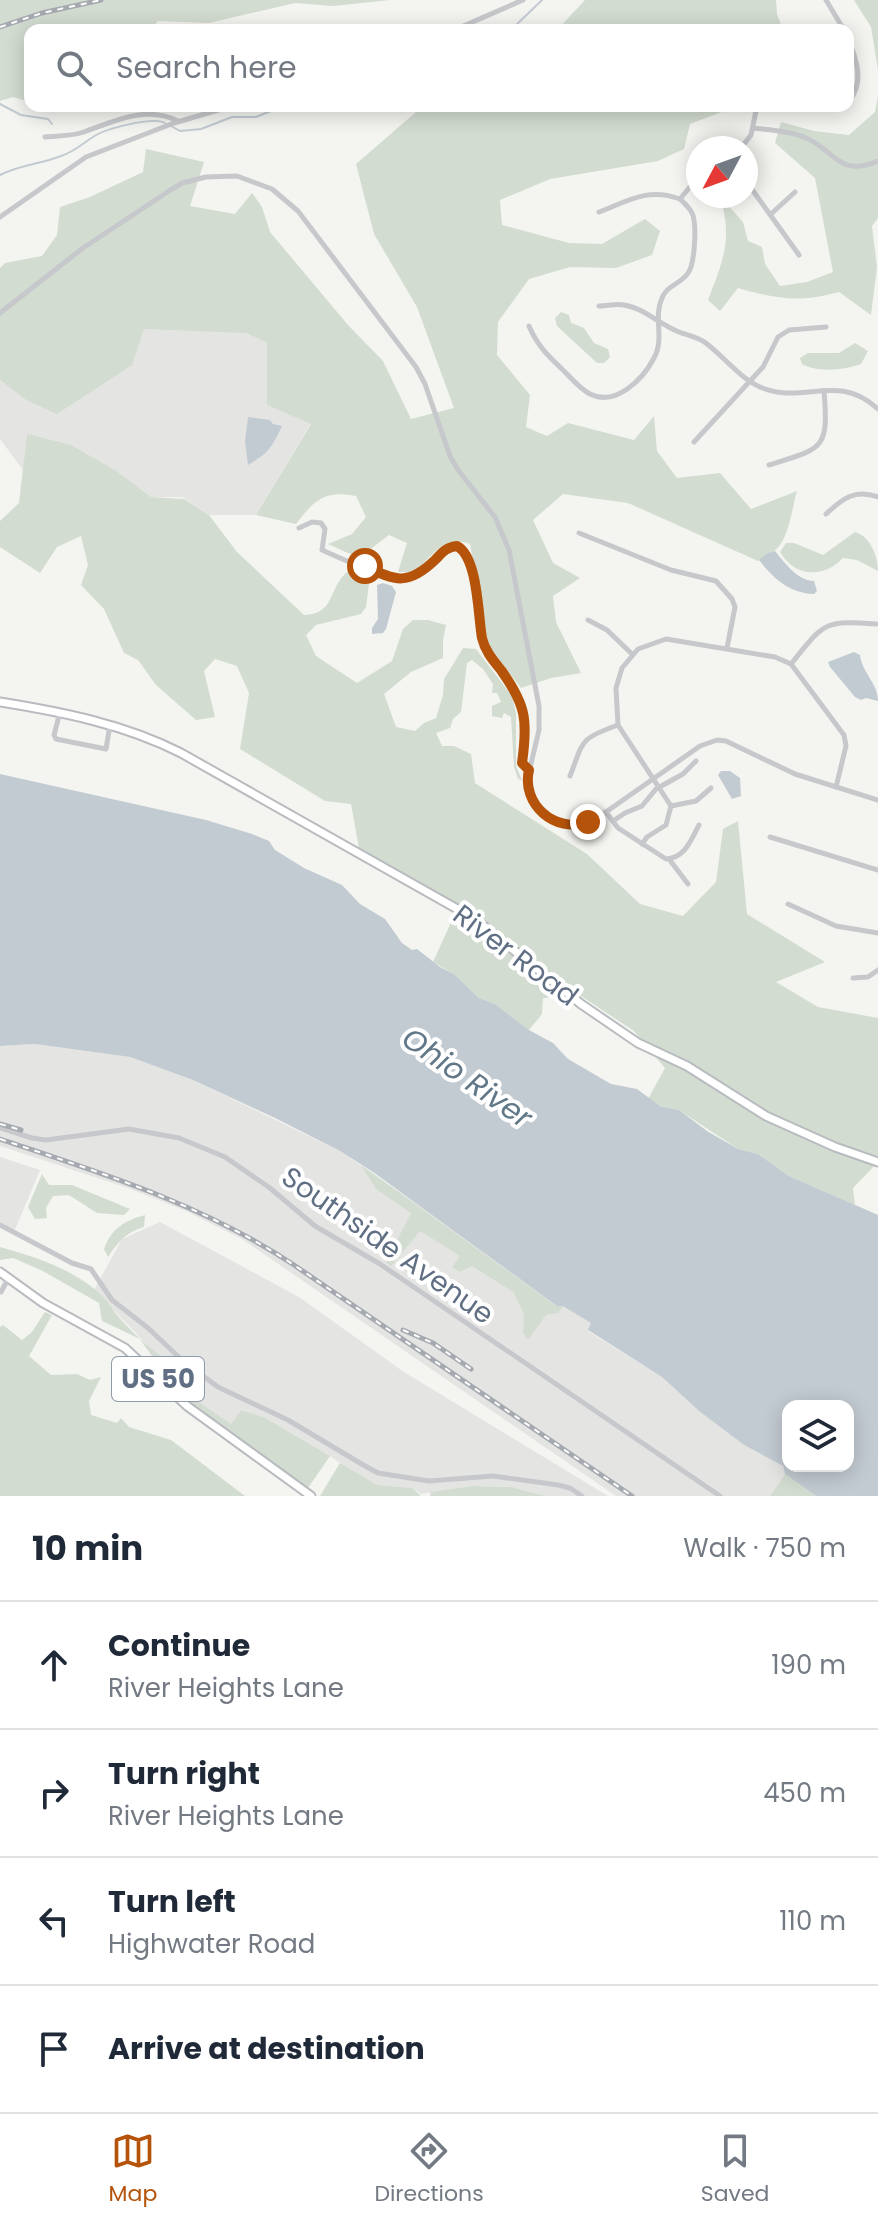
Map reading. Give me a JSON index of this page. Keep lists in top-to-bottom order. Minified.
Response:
{"streets":{"main road":["River Road","US 50"],"street":["Southside Avenue"]},"water":["Ohio River"],"north":"bottom left","page":{"search":"Search here","heading":["10 min","Walk · 750 m"],"list":[["Continue","River Heights Lane","190 m"],["Turn right","River Heights Lane","450 m"],["Turn left","Highwater Road","110 m"],"Arrive at destination"],"nav":["Map","Directions","Saved"]}}
